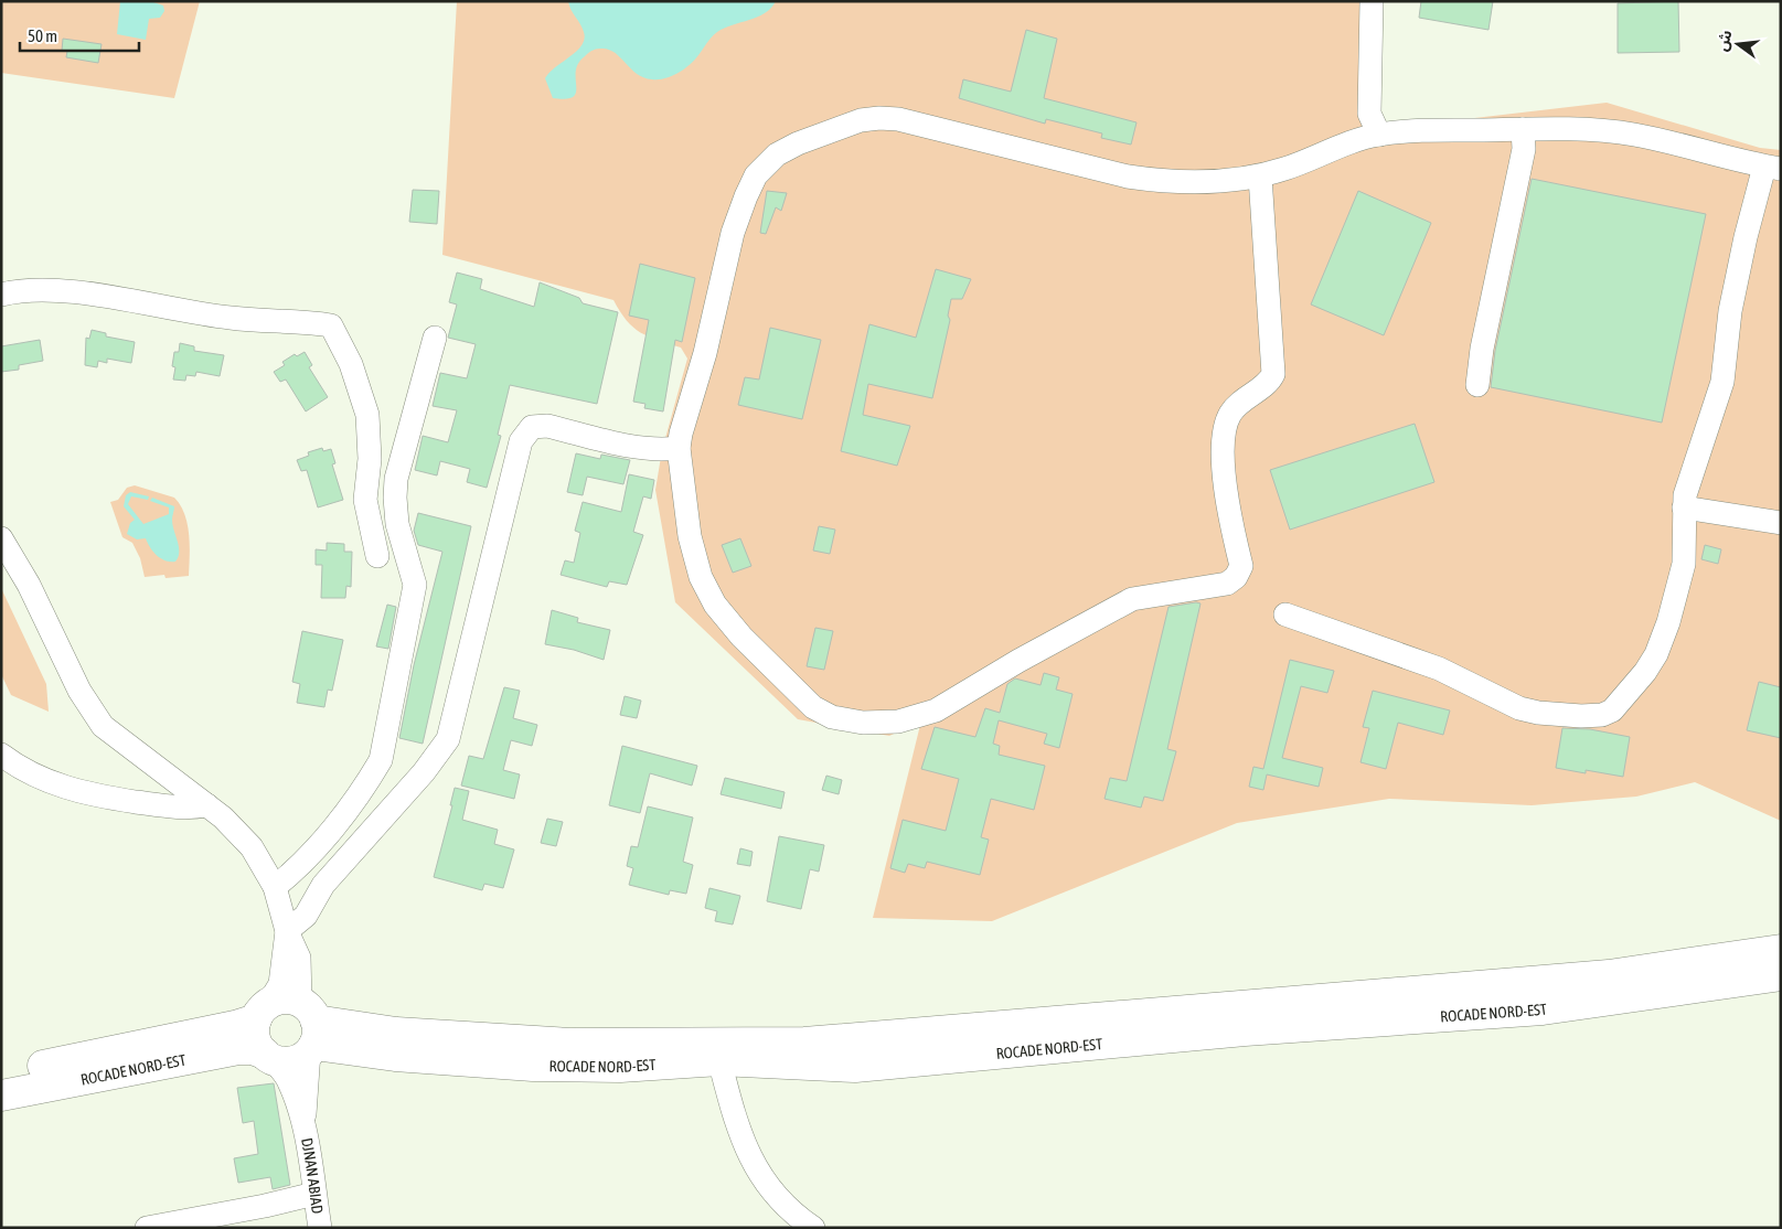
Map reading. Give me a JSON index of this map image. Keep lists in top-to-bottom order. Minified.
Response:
{"streets":{"highway":["ROCADE NORD-EST"],"street":["DJNAN ABIAD"]},"scale_bar":"50 m","north":"left"}
